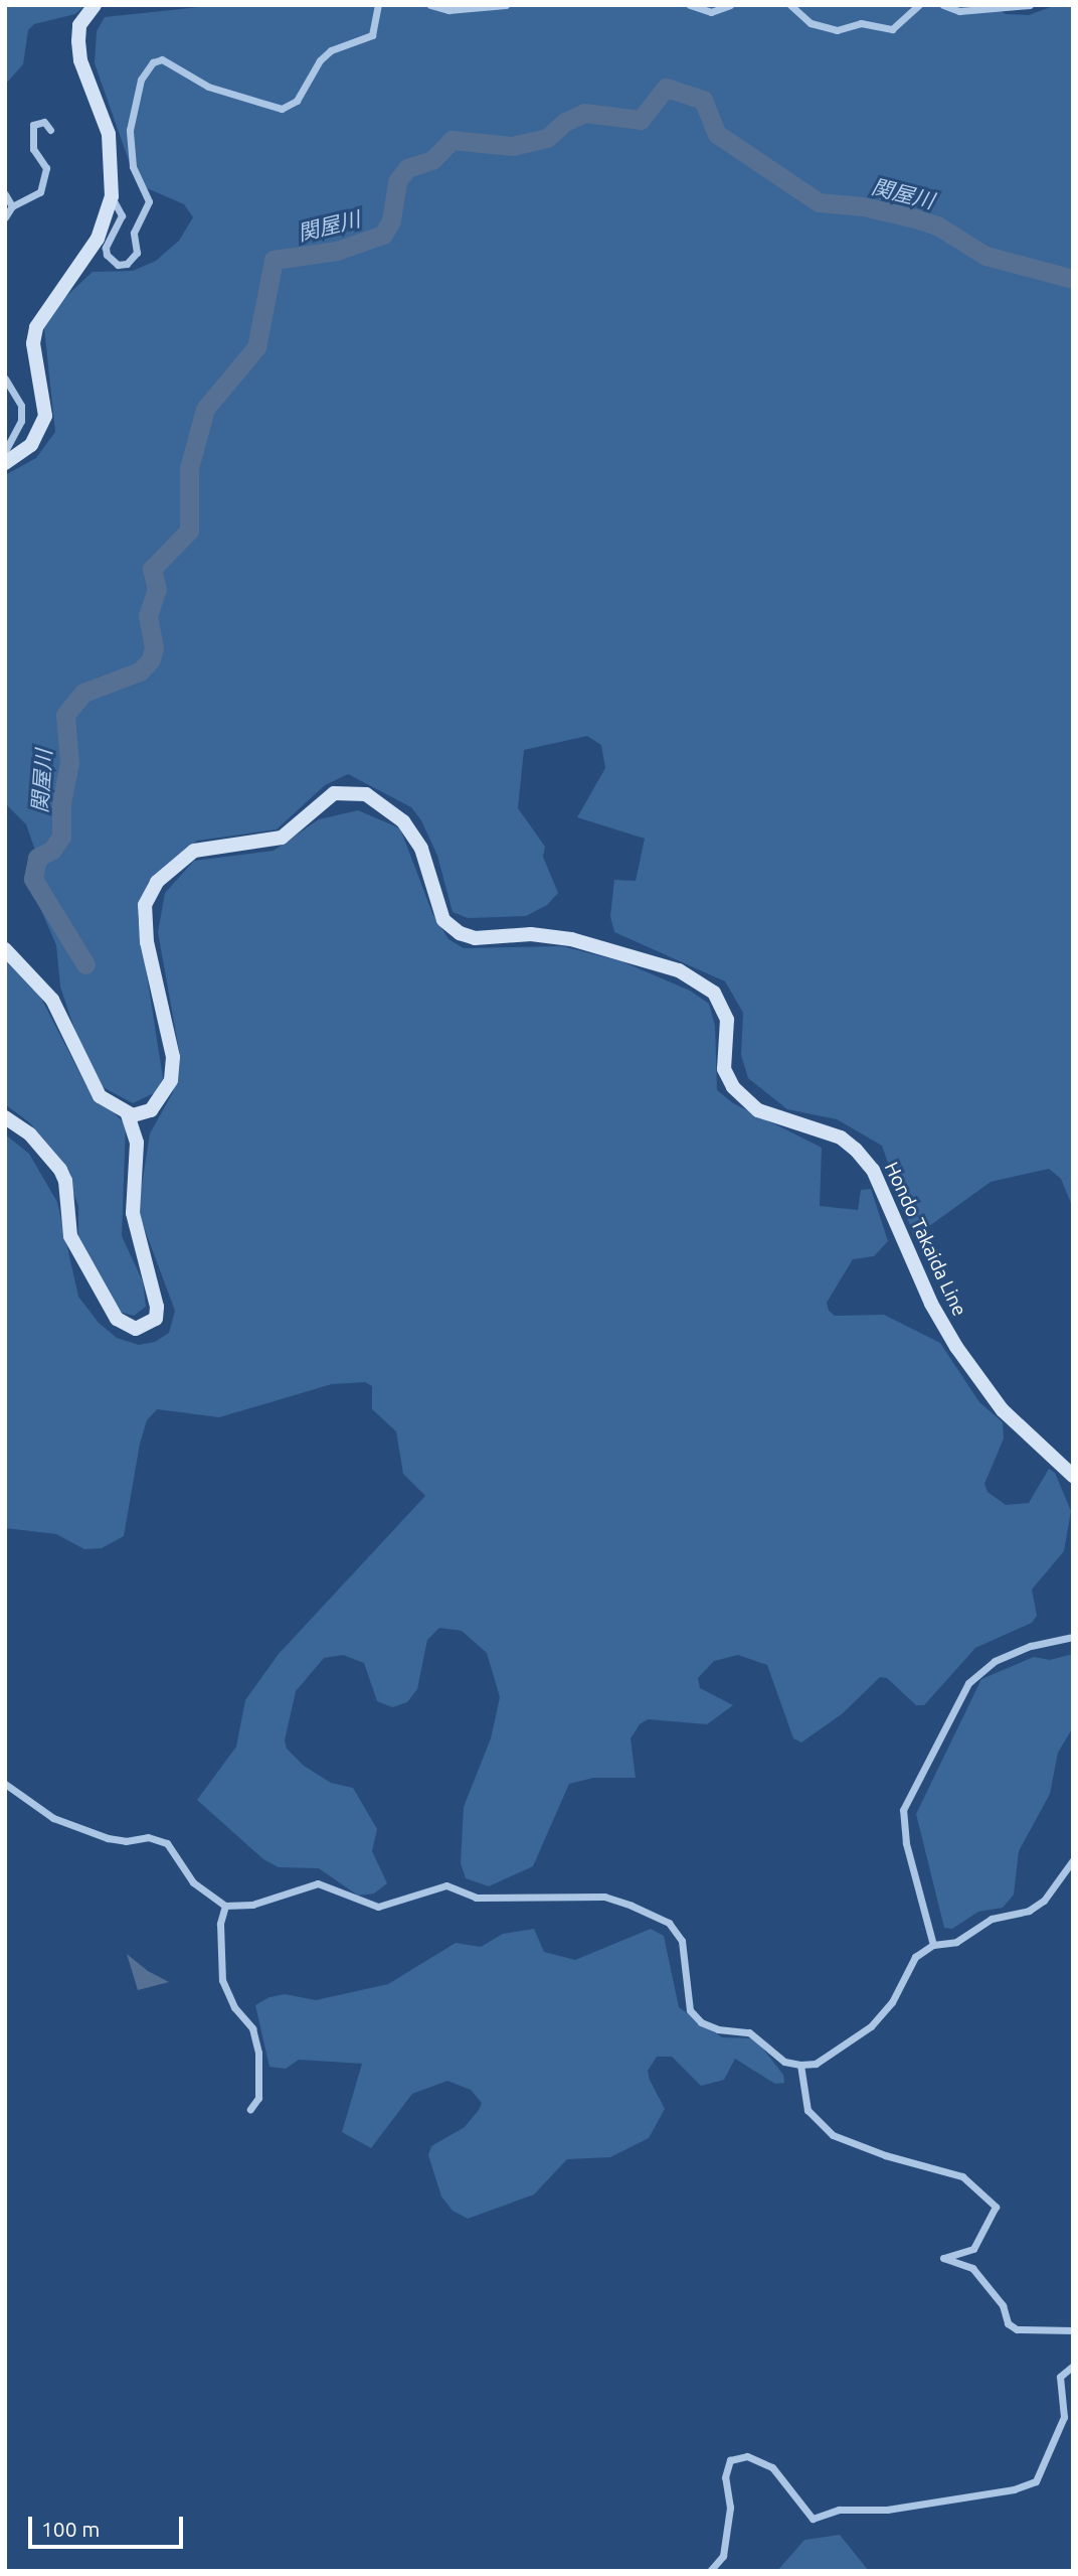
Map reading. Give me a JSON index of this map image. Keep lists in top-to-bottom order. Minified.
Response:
{"streets":{"main road":["Hondo Takaida Line"]},"water":["関屋川"],"scale_bar":"100 m"}
